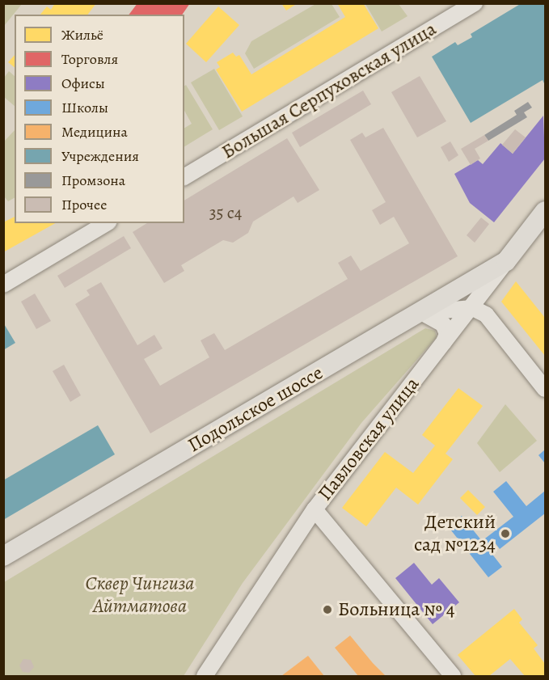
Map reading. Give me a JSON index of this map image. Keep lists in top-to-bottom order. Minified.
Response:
{"streets":{"main road":["Подольское шоссе","Павловская улица"],"street":["Большая Серпуховская улица"]},"crossings":[["Подольское шоссе","Павловская улица"]],"parks":["Сквер Чингиза Айтматова"],"places":["Детский сад №1234","Больница № 4"],"house_numbers":["35 с4"],"legend":["Жильё","Торговля","Офисы","Школы","Медицина","Учреждения","Промзона","Прочее"]}
